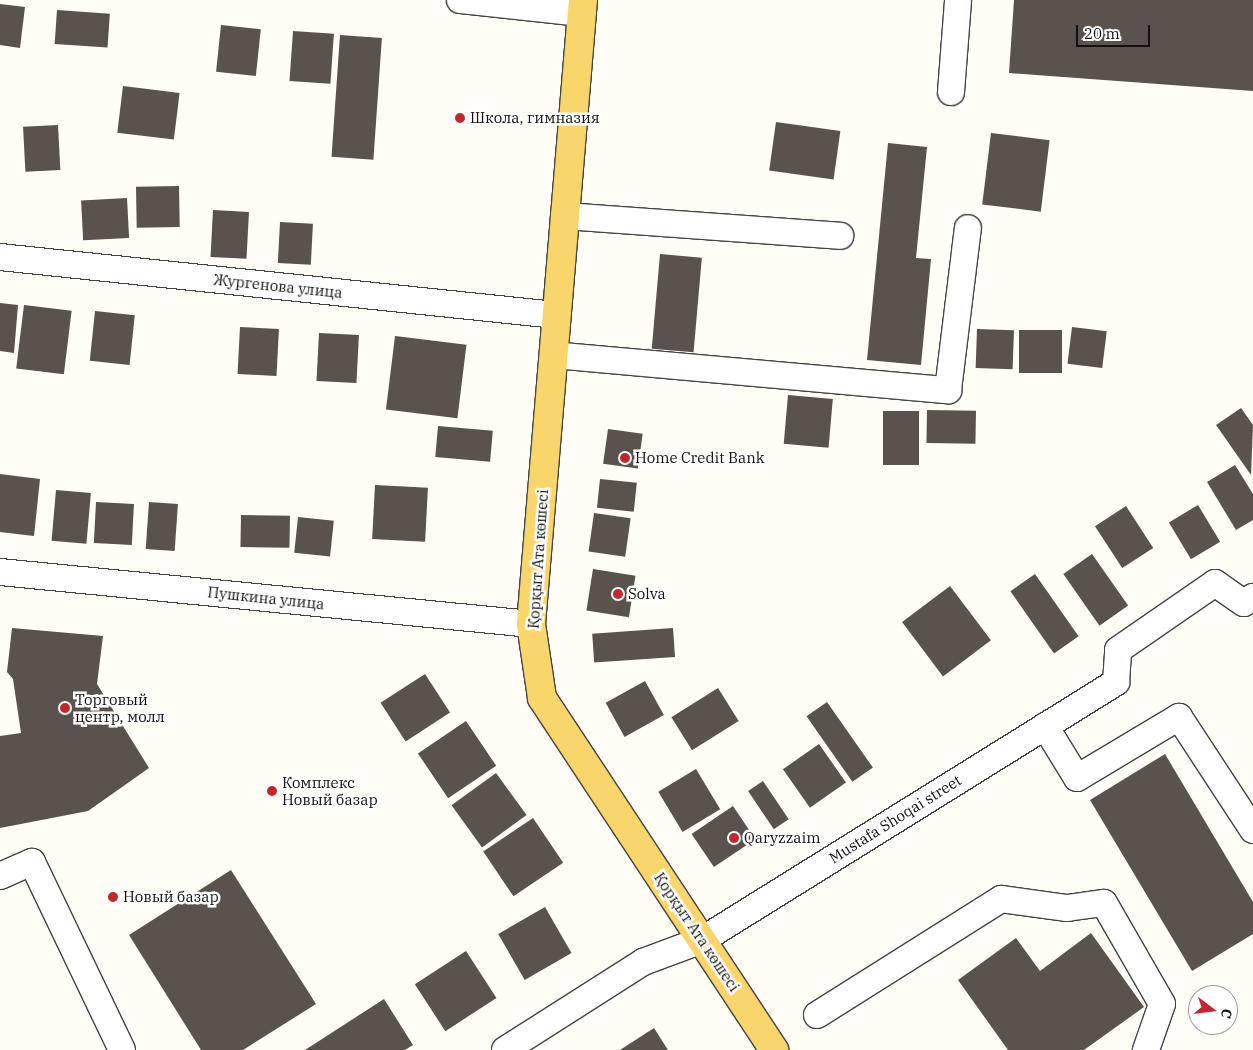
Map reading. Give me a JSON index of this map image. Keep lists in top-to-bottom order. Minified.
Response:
{"streets":{"main road":["Қорқыт Ата көшесі"],"street":["Жургенова улица","Пушкина улица","Mustafa Shoqai street"]},"crossings":[["Жургенова улица","Қорқыт Ата көшесі"],["Қорқыт Ата көшесі","Пушкина улица"],["Қорқыт Ата көшесі","Mustafa Shoqai street"]],"places":["Школа, гимназия","Home Credit Bank","Solva","Торговый центр, молл","Комплекс Новый базар","Qaryzzaim","Новый базар"],"scale_bar":"20 m","north":"right"}
